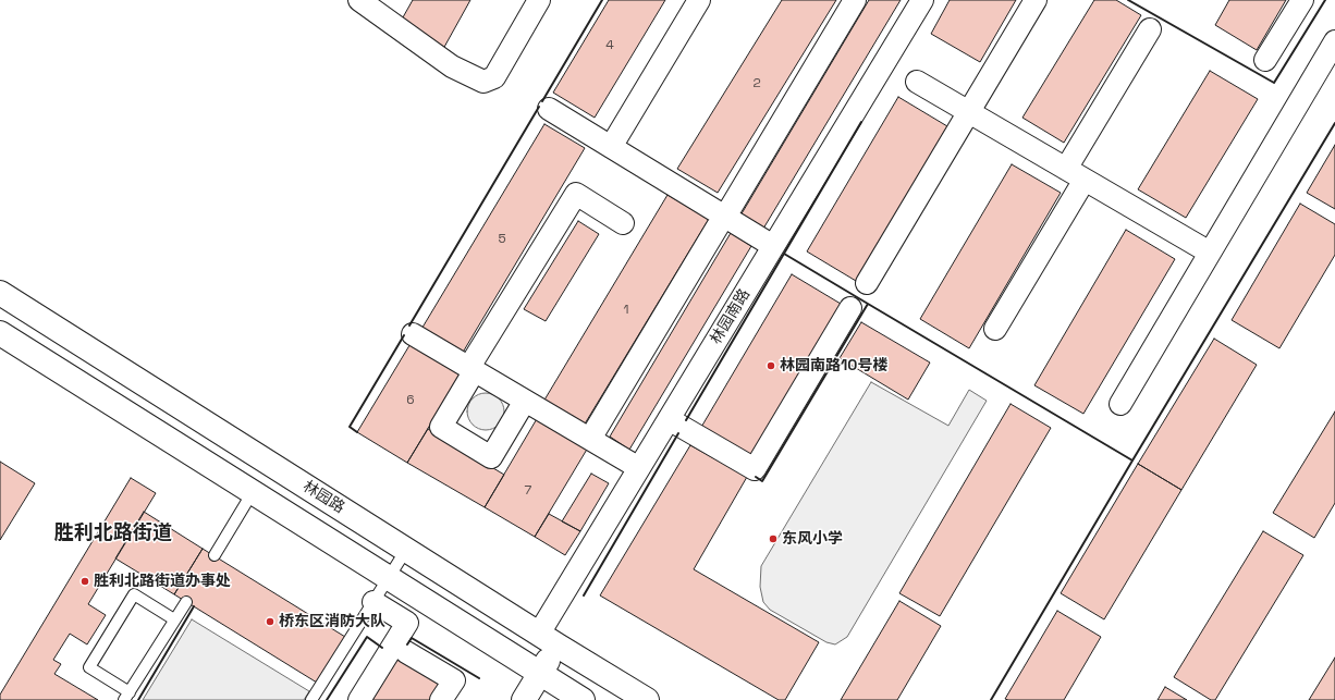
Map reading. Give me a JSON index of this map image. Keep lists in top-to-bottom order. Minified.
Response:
{"streets":{"main road":["林园路"],"street":["林园南路"]},"crossings":[["林园南路","林园路"]],"districts":["胜利北路街道"],"places":["林园南路10号楼","东风小学","胜利北路街道办事处","桥东区消防大队"],"house_numbers":["4","2","5","1","6","7"]}
